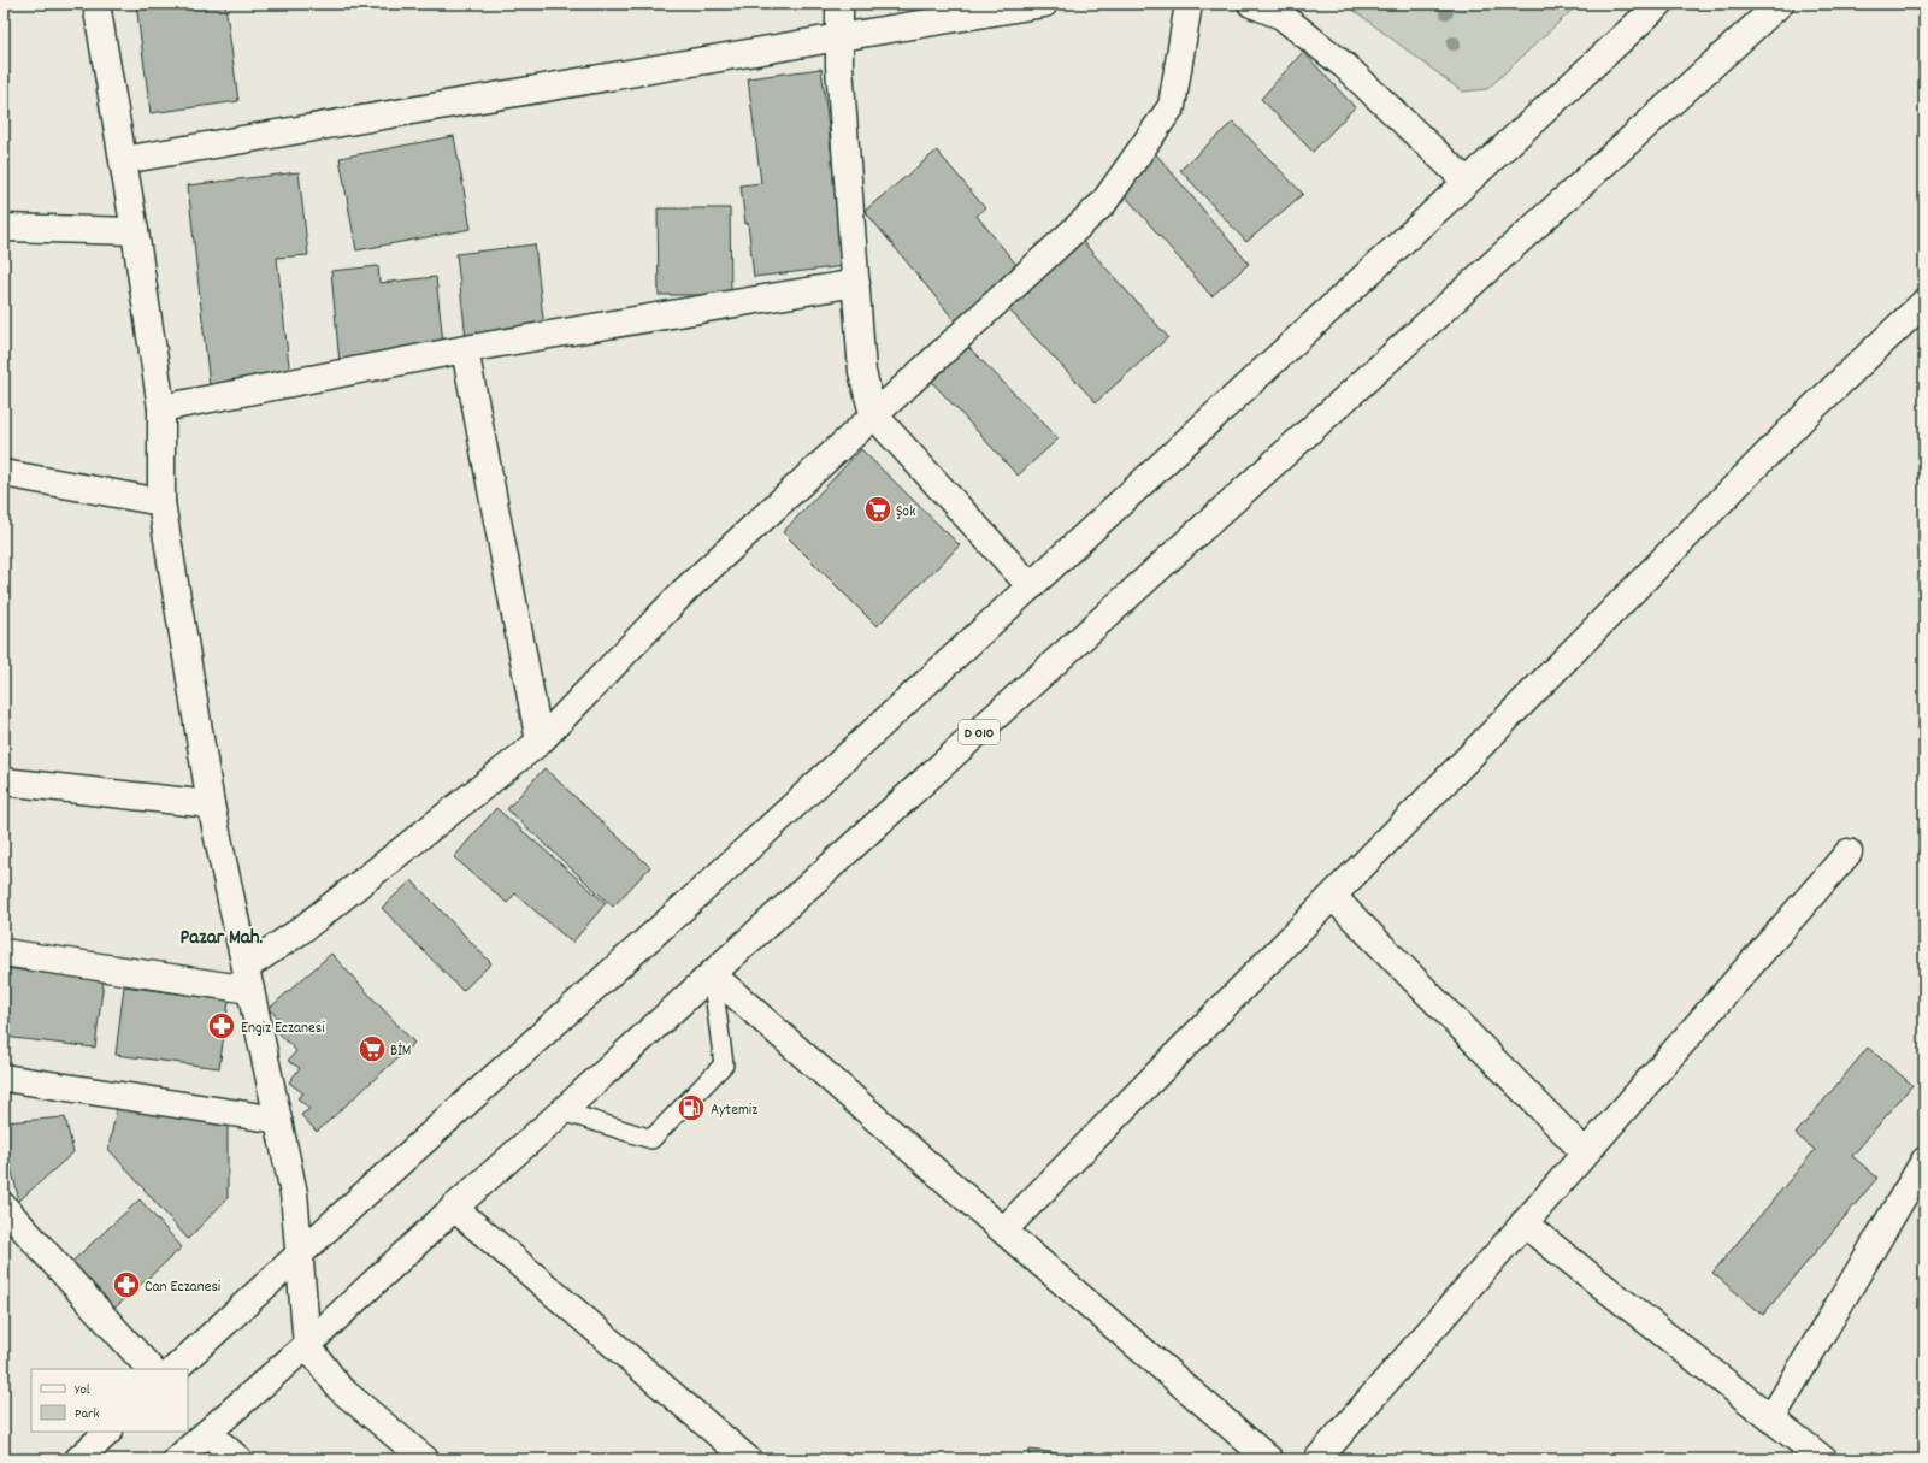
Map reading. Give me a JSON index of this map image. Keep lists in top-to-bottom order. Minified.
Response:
{"streets":{"main road":["D 010"]},"districts":["Pazar Mah."],"places":{"supermarket":["Şok","BİM"],"pharmacy":["Engiz Eczanesi","Can Eczanesi"],"fuel station":["Aytemiz"]},"legend":["Yol","Park"]}
